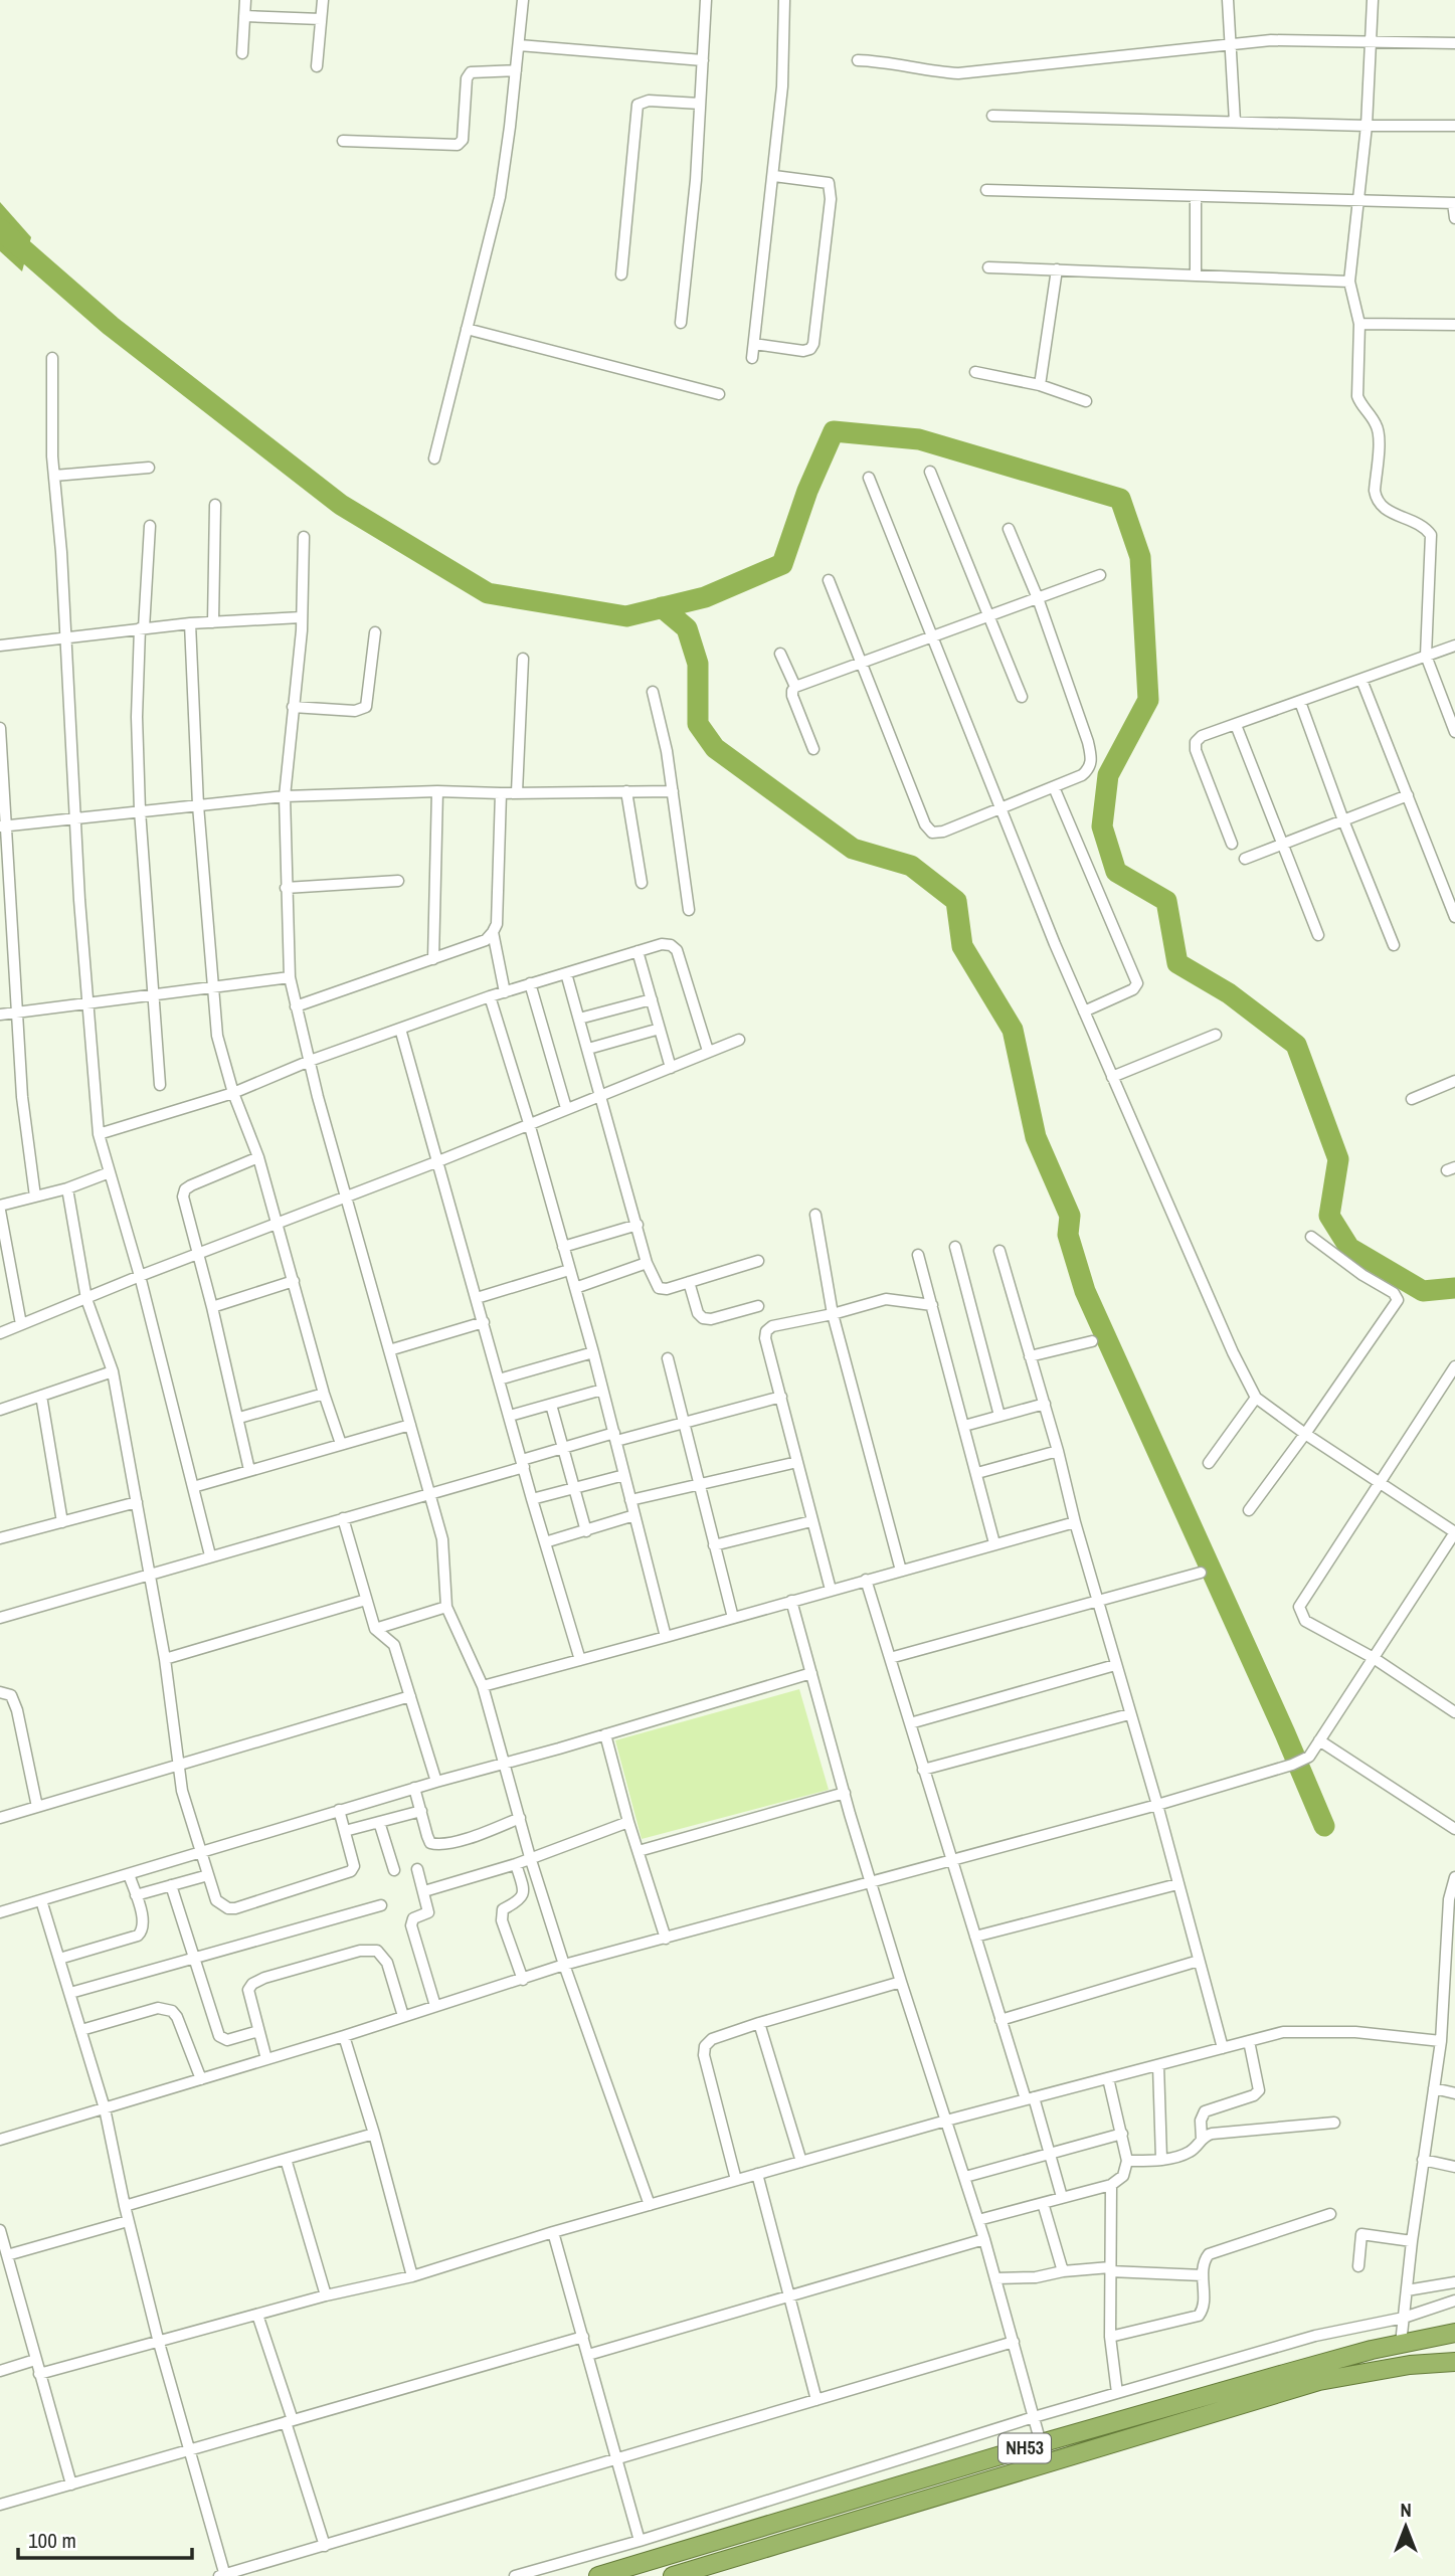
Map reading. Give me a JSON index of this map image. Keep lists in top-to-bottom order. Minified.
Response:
{"streets":{"highway":["NH53"]},"scale_bar":"100 m","north":"top"}
